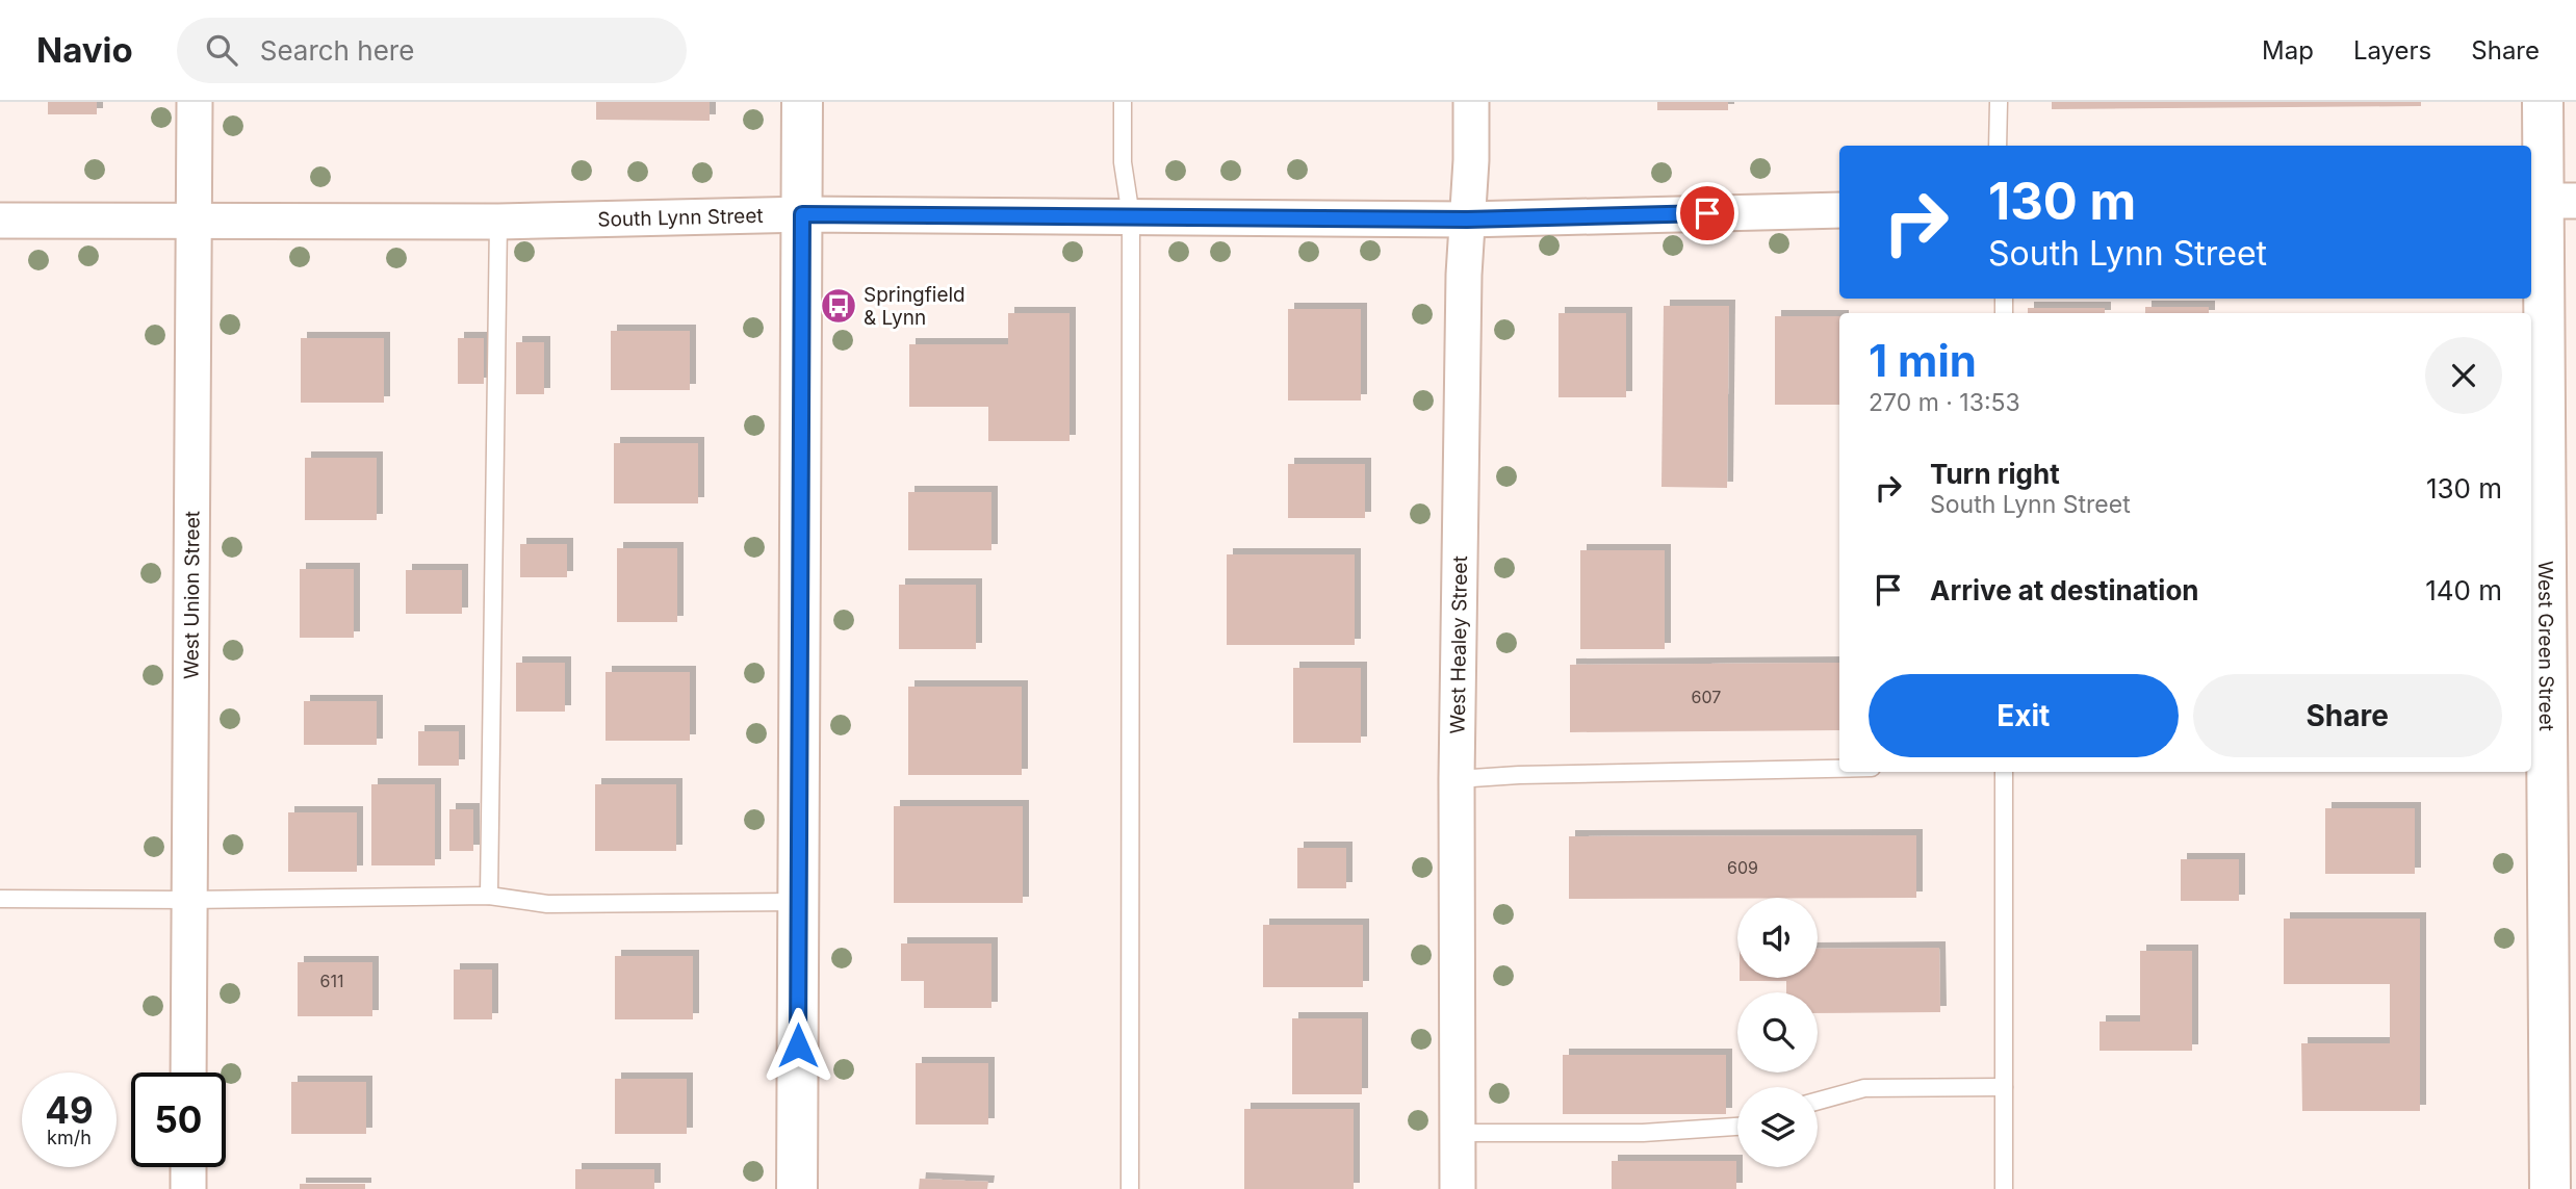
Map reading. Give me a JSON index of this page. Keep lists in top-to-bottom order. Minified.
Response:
{"streets":{"main road":["West Green Street"],"street":["South Lynn Street","West Union Street","West Healey Street"]},"crossings":[["South Lynn Street","West Union Street"],["South Lynn Street","West Healey Street"]],"places":{"bus stop":["Springfield & Lynn"]},"house_numbers":["607","609","611"],"page":{"header":"Navio","search":"Search here","nav":["Map","Layers","Share"],"turn":["130 m","South Lynn Street"],"heading":["1 min","270 m · 13:53"],"list":[{"name":"Turn right","note":"South Lynn Street","value":"130 m"},{"name":"Arrive at destination","value":"140 m"}],"buttons":["Exit","Share"],"speed":"49 km/h","limit":"50"}}
